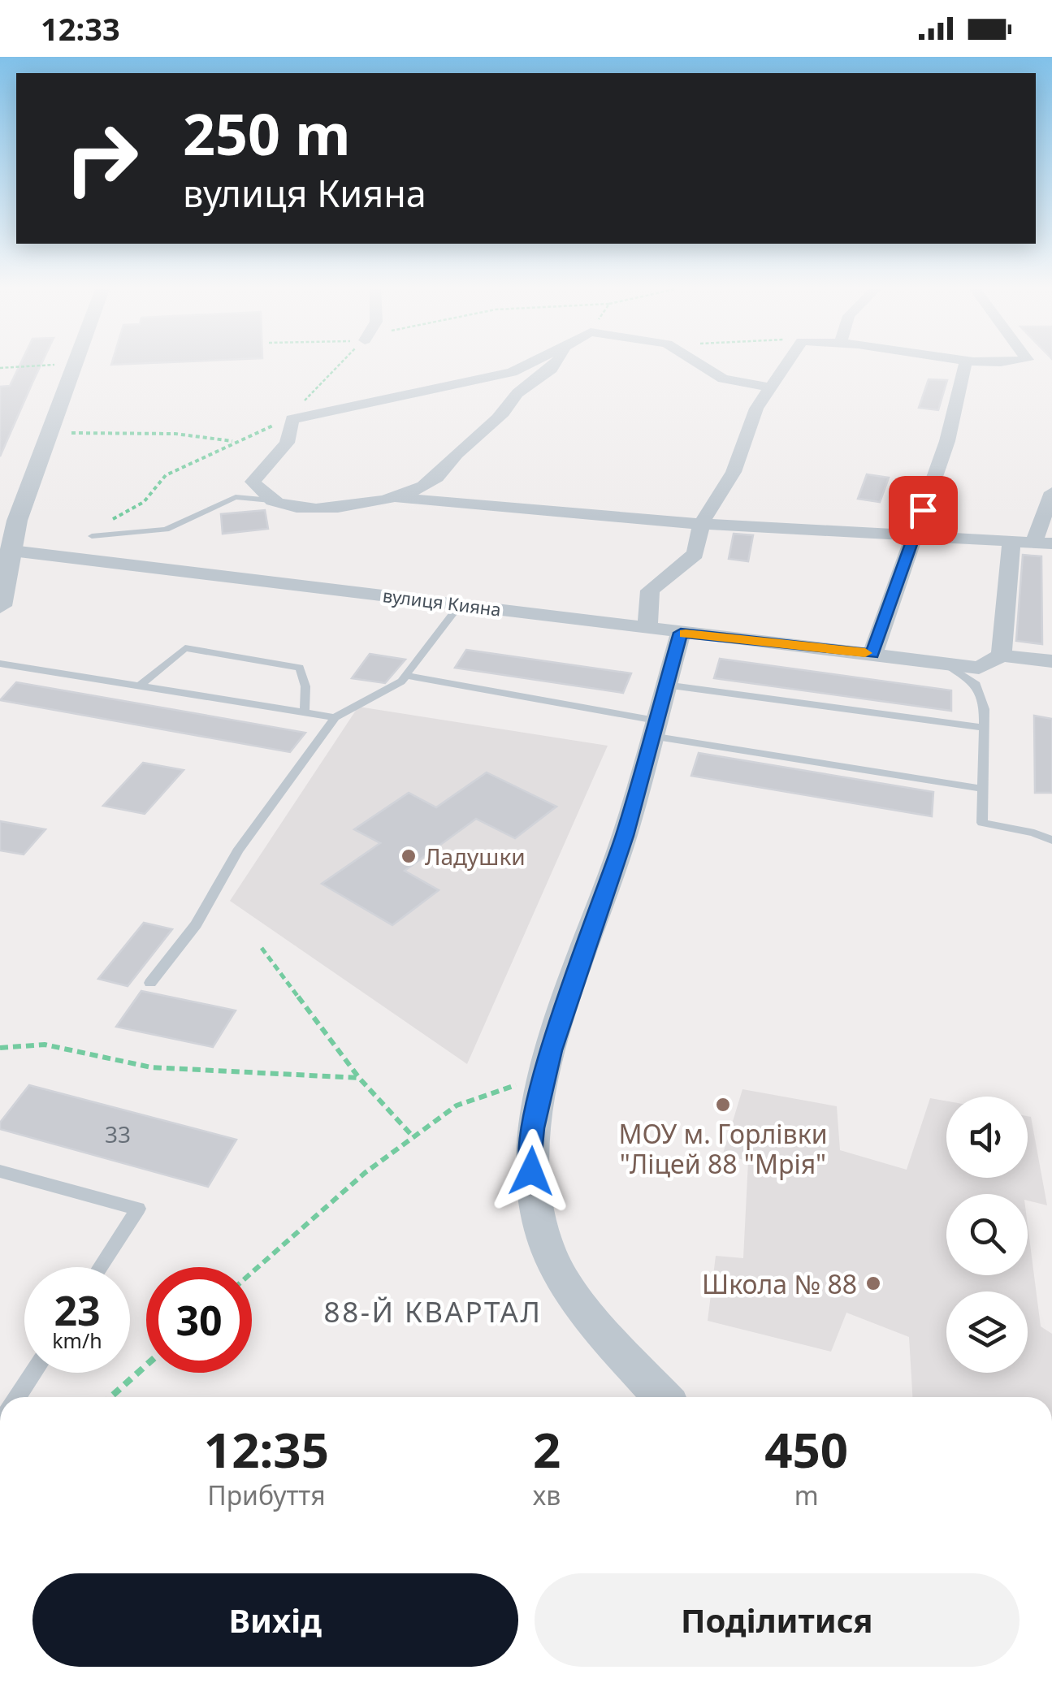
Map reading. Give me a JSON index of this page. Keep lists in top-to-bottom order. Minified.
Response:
{"streets":{"street":["вулиця Кияна"]},"districts":["88-Й КВАРТАЛ"],"places":["Ладушки","МОУ м. Горлівки \"Ліцей 88 \"Мрія\"","Школа № 88"],"house_numbers":["33"],"page":{"status":"12:33","turn":["250 m","вулиця Кияна"],"speed":"23 km/h","limit":"30","eta":["12:35","Прибуття","2","хв","450","m"],"buttons":["Вихід","Поділитися"]}}
